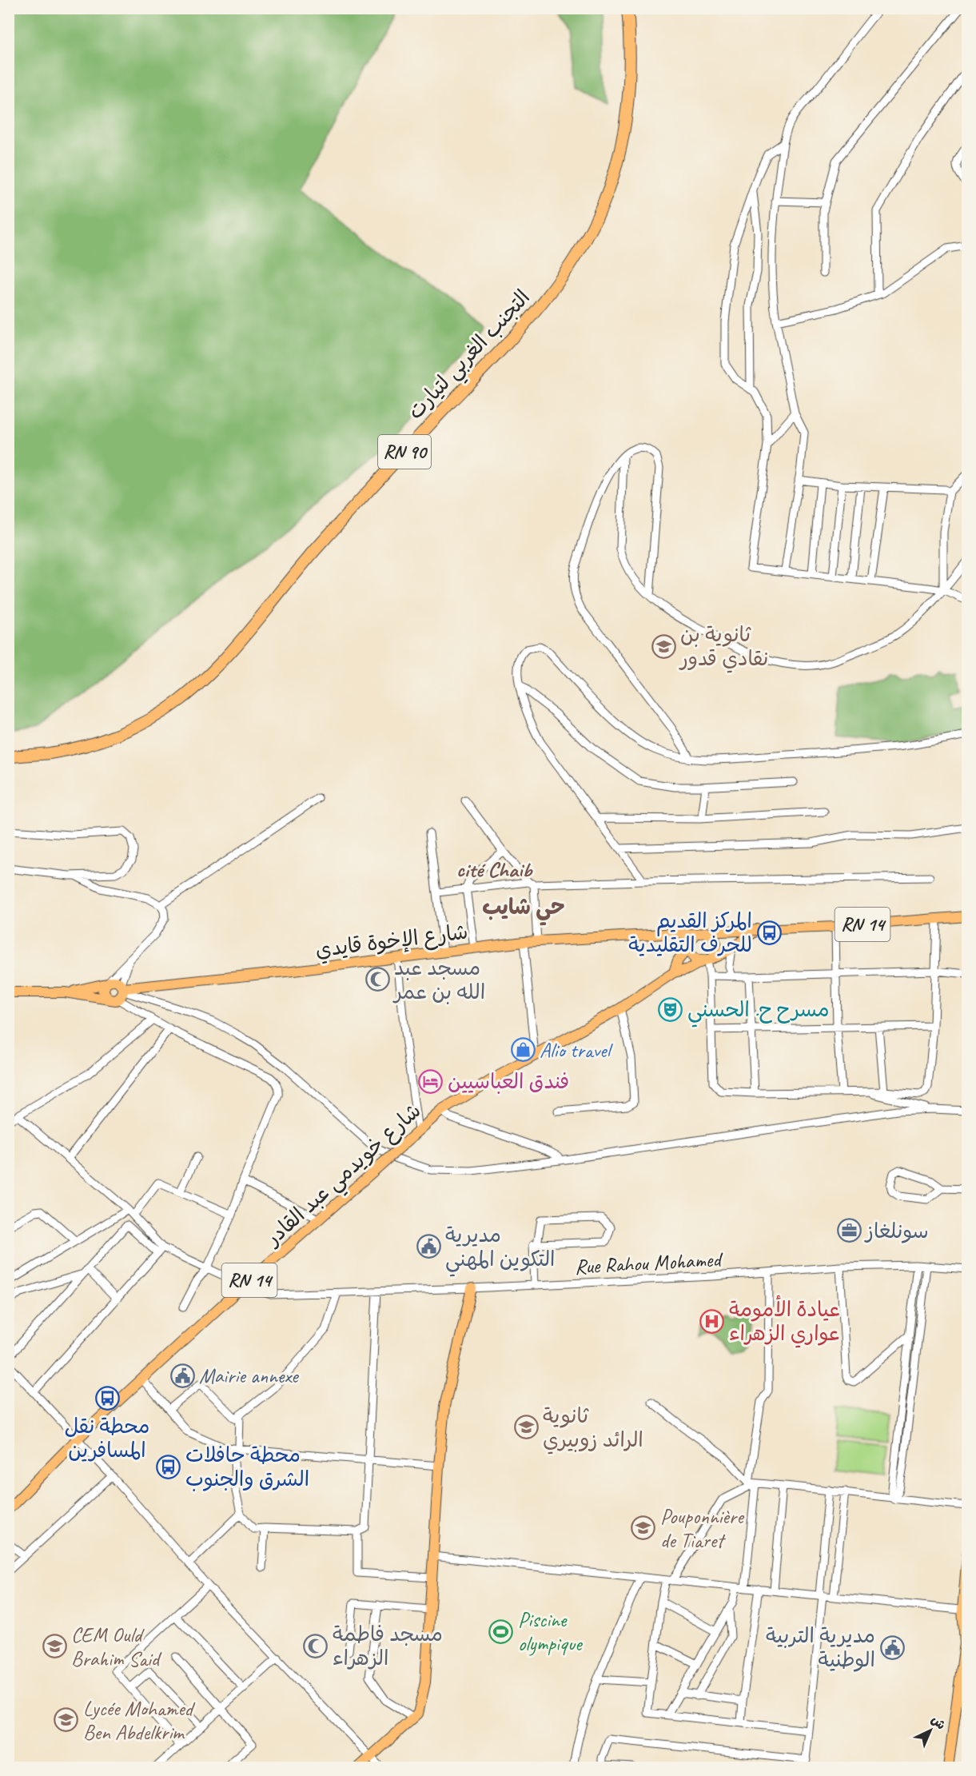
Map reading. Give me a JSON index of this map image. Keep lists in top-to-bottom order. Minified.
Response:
{"streets":{"highway":["التجنب الغربي لتيارت","RN 90"],"main road":["RN 14","شارع الإخوة قايدي","شارع خويدمي عبد القادر"],"street":["Rue Rahou Mohamed"]},"crossings":[["RN 14","شارع الإخوة قايدي"],["RN 14","شارع خويدمي عبد القادر"],["شارع الإخوة قايدي","شارع خويدمي عبد القادر"],["شارع خويدمي عبد القادر","Rue Rahou Mohamed"]],"districts":["cité Chaib","حي شايب"],"places":{"school or university":["ثانوية بن نقادي قدور","ثانوية الرائد زوبيري","Pouponnière de Tiaret","CEM Ould Brahim Said","Lycée Mohamed Ben Abdelkrim"],"bus stop":["المركز القديم للحرف التقليدية","محطة نقل المسافرين","محطة حافلات الشرق والجنوب"],"mosque":["مسجد عبد الله بن عمر","مسجد فاطمة الزهراء"],"theatre":["مسرح ح. الحسني"],"shop":["Alio travel"],"hotel":["فندق العباسيين"],"office":["سونلغاز"],"public building":["مديرية التكوين المهني","Mairie annexe","مديرية التربية الوطنية"],"hospital":["عيادة الأمومة عواري الزهراء"],"sports":["Piscine olympique"]},"north":"top right"}
